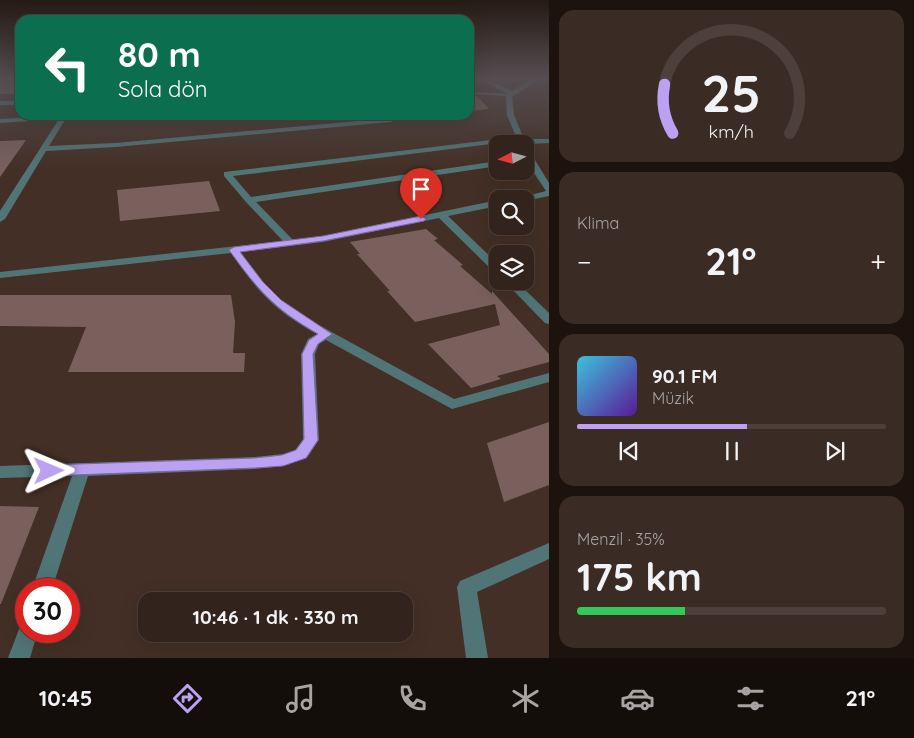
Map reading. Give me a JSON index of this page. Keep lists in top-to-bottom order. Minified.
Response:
{"north":"left","page":{"turn":["80 m","Sola dön"],"tile":["Klima",["Menzil · 35%","175 km"]],"heat":["−","21°","+"],"song":["90.1 FM","Müzik"],"limit":"30","trip":"10:46 · 1 dk · 330 m","tabs":["10:45","21°"],"gauge":["25","km/h"]}}
